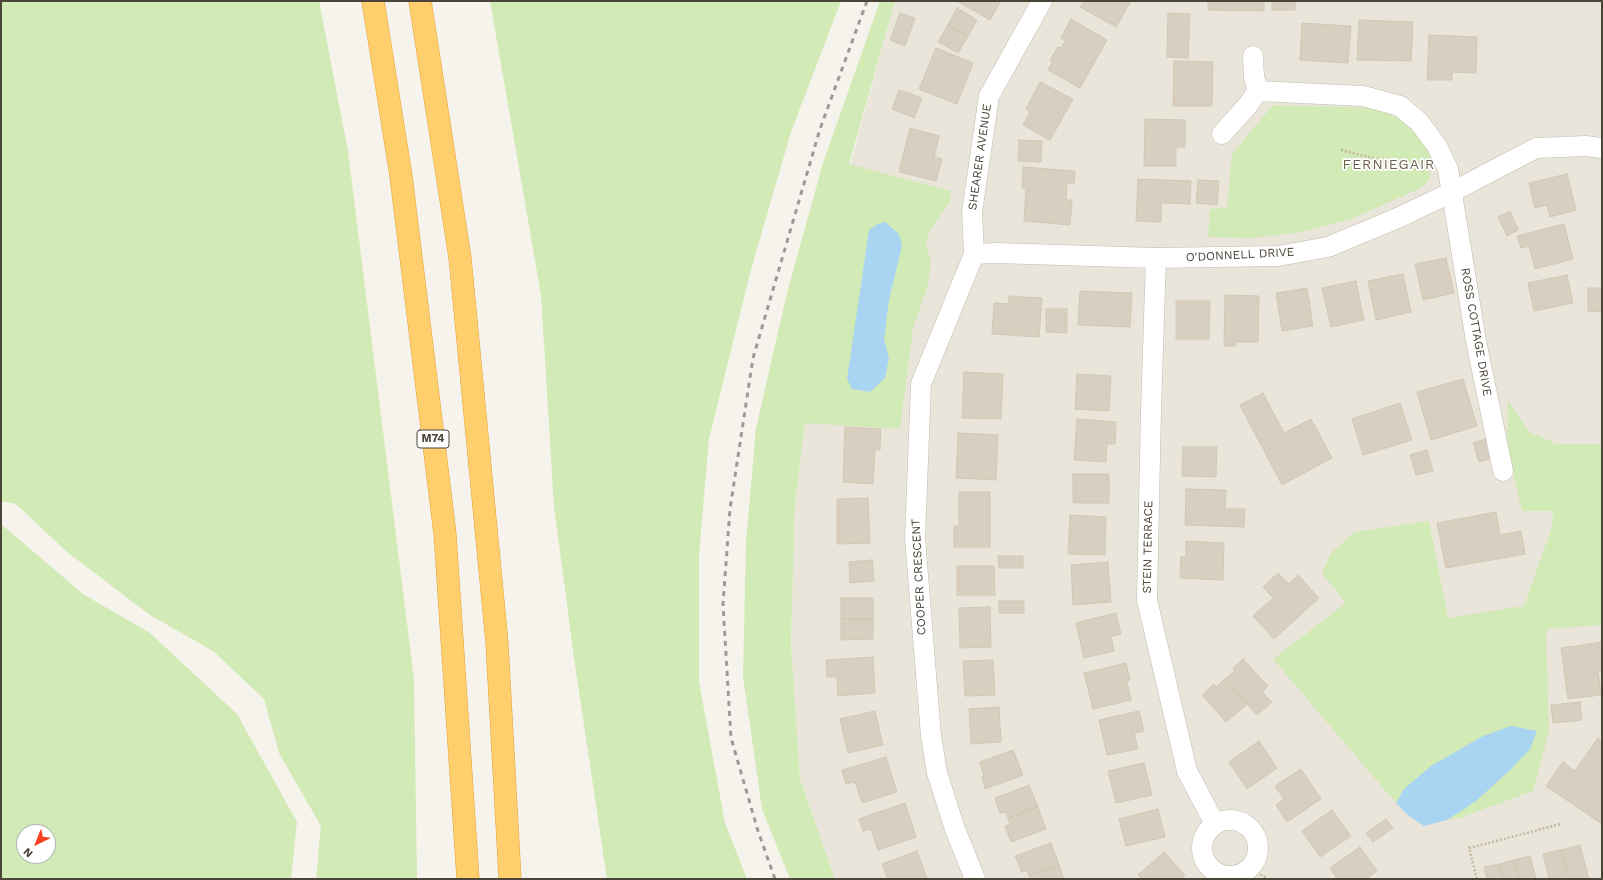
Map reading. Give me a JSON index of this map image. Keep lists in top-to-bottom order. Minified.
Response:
{"streets":{"highway":["M74"],"street":["SHEARER AVENUE","O'DONNELL DRIVE","ROSS COTTAGE DRIVE","STEIN TERRACE","COOPER CRESCENT"]},"crossings":[["SHEARER AVENUE","O'DONNELL DRIVE"],["SHEARER AVENUE","COOPER CRESCENT"],["O'DONNELL DRIVE","ROSS COTTAGE DRIVE"],["O'DONNELL DRIVE","STEIN TERRACE"],["O'DONNELL DRIVE","COOPER CRESCENT"]],"districts":["FERNIEGAIR"],"north":"bottom left"}
